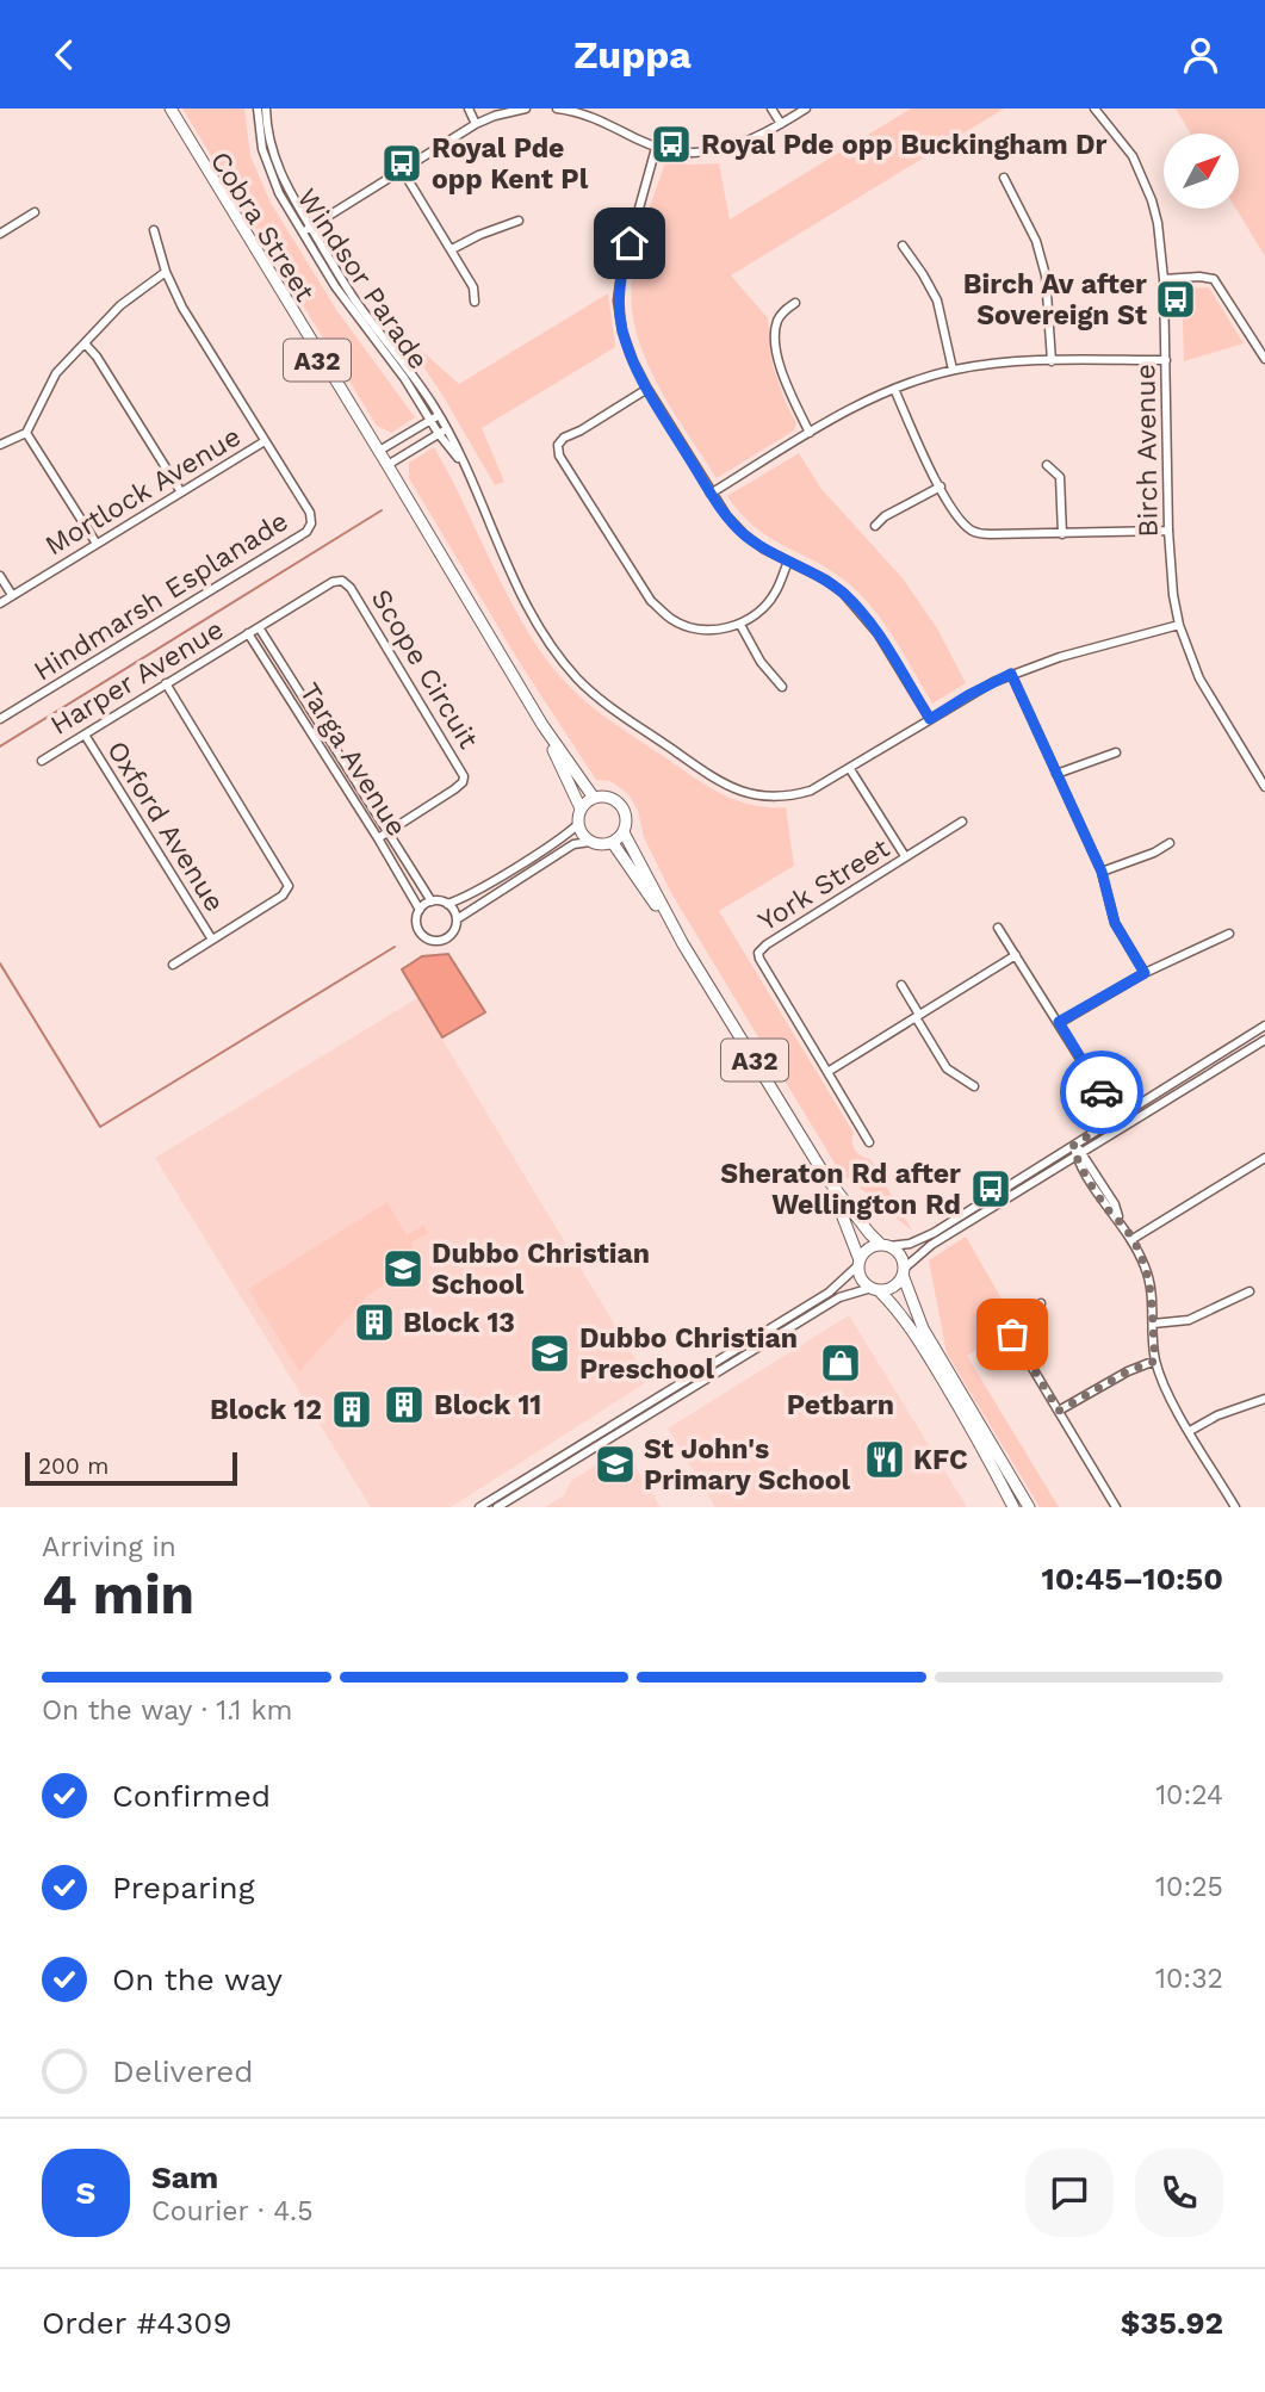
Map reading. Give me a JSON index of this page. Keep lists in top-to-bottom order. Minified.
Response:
{"streets":{"highway":["Cobra Street","A32"],"street":["Windsor Parade","Birch Avenue","Mortlock Avenue","Hindmarsh Esplanade","Scope Circuit","Harper Avenue","Targa Avenue","Oxford Avenue","York Street"]},"crossings":[["Cobra Street","A32"],["Windsor Parade","Birch Avenue"],["Mortlock Avenue","Hindmarsh Esplanade"],["Scope Circuit","Harper Avenue"],["Scope Circuit","Targa Avenue"],["Harper Avenue","Targa Avenue"],["Harper Avenue","Oxford Avenue"]],"places":{"bus stop":["Royal Pde opp Buckingham Dr","Royal Pde opp Kent Pl","Birch Av after Sovereign St","Sheraton Rd after Wellington Rd"],"school or university":["Dubbo Christian School","Dubbo Christian Preschool","St John's Primary School"],"building":["Block 13","Block 11","Block 12"],"shop":["Petbarn"],"restaurant":["KFC"]},"scale_bar":"200 m","north":"top right","page":{"header":"Zuppa","scale":"200 m","heading":["4 min","Arriving in","10:45–10:50"],"panel":["Sam","Courier · 4.5","Order #4309","$35.92"],"bar":"On the way · 1.1 km","list":[["Confirmed","10:24"],["Preparing","10:25"],["On the way","10:32"],"Delivered"],"round":"S"}}
